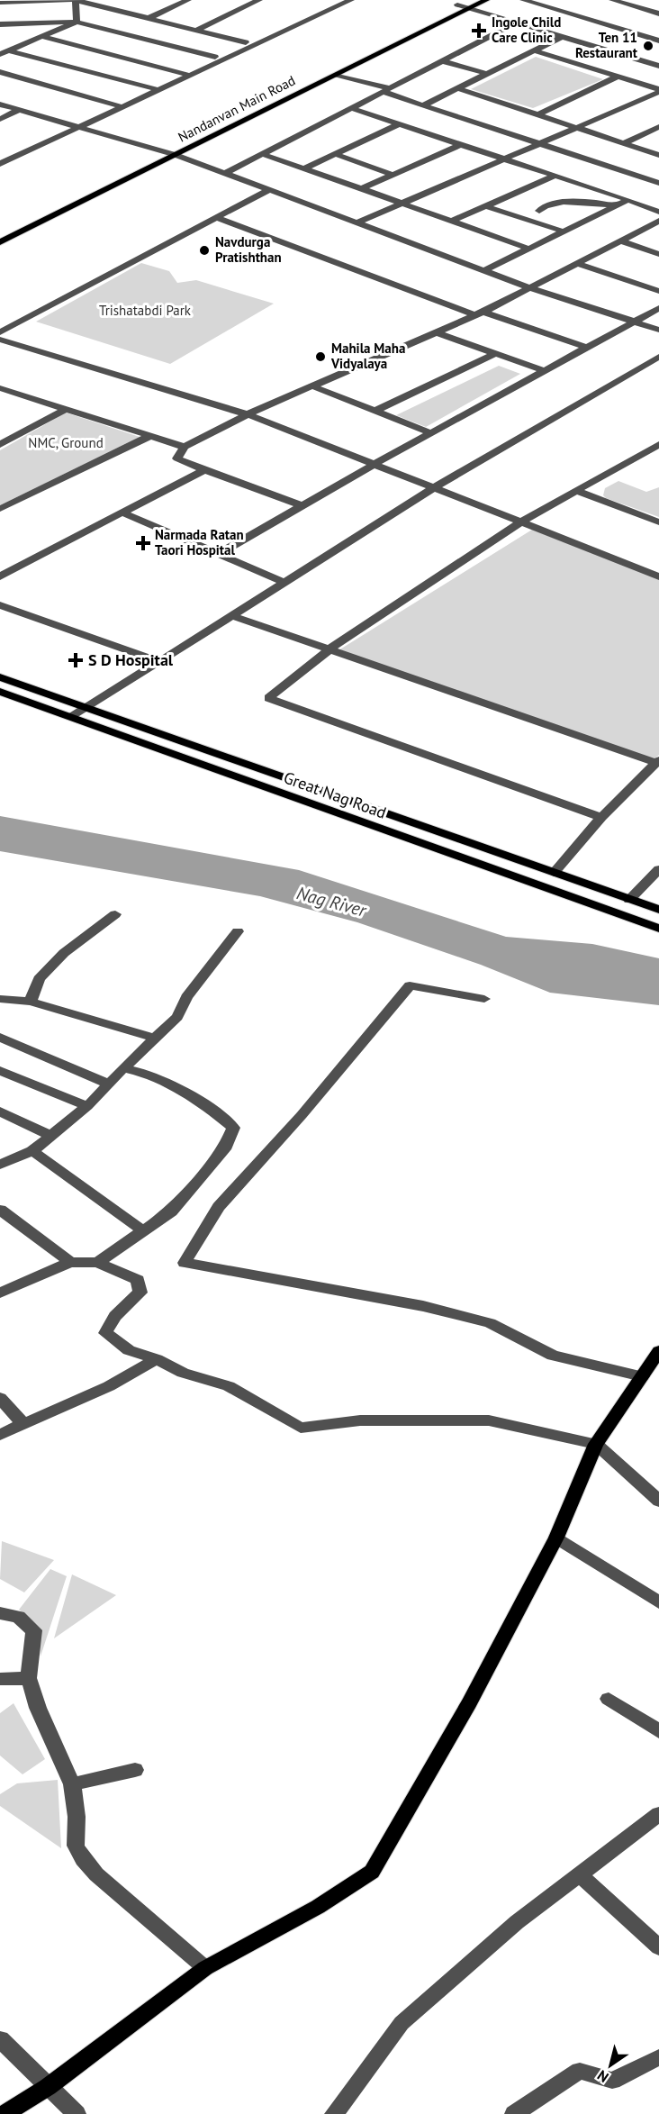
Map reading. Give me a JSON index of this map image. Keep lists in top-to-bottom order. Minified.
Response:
{"streets":{"main road":["Nandanvan Main Road","Great Nag Road"]},"water":["Nag River"],"parks":["Trishatabdi Park","NMC, Ground"],"places":{"health":["Ingole Child Care Clinic","Narmada Ratan Taori Hospital","S D Hospital"],"other":["Ten 11 Restaurant","Navdurga Pratishthan","Mahila Maha Vidyalaya"]},"north":"bottom left"}
